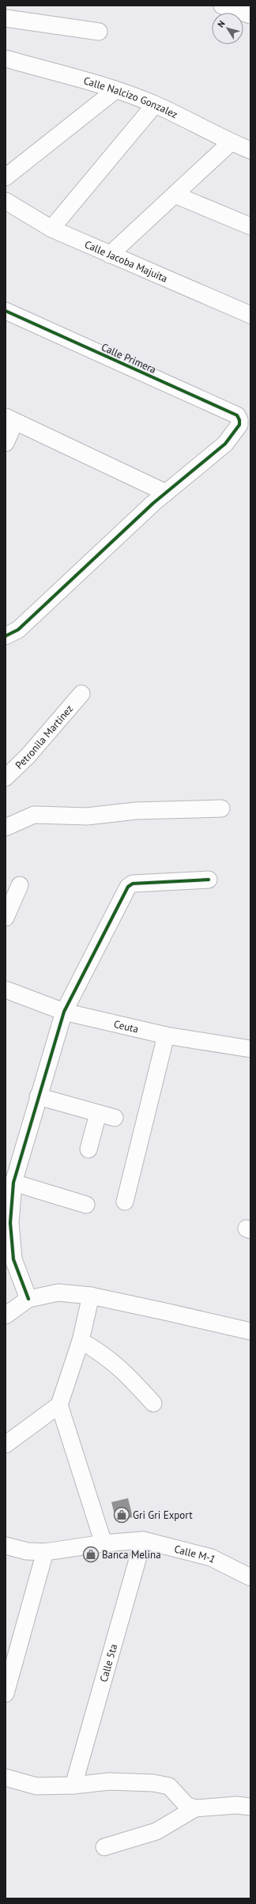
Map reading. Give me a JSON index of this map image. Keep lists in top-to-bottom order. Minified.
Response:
{"streets":{"street":["Calle Nalcizo Gonzalez","Calle Jacoba Majuita","Calle Primera","Petronila Martínez","Ceuta","Calle M-1","Calle 5ta"]},"crossings":[["Calle M-1","Calle 5ta"]],"places":{"shop":["Gri Gri Export","Banca Melina"]},"north":"top left"}
